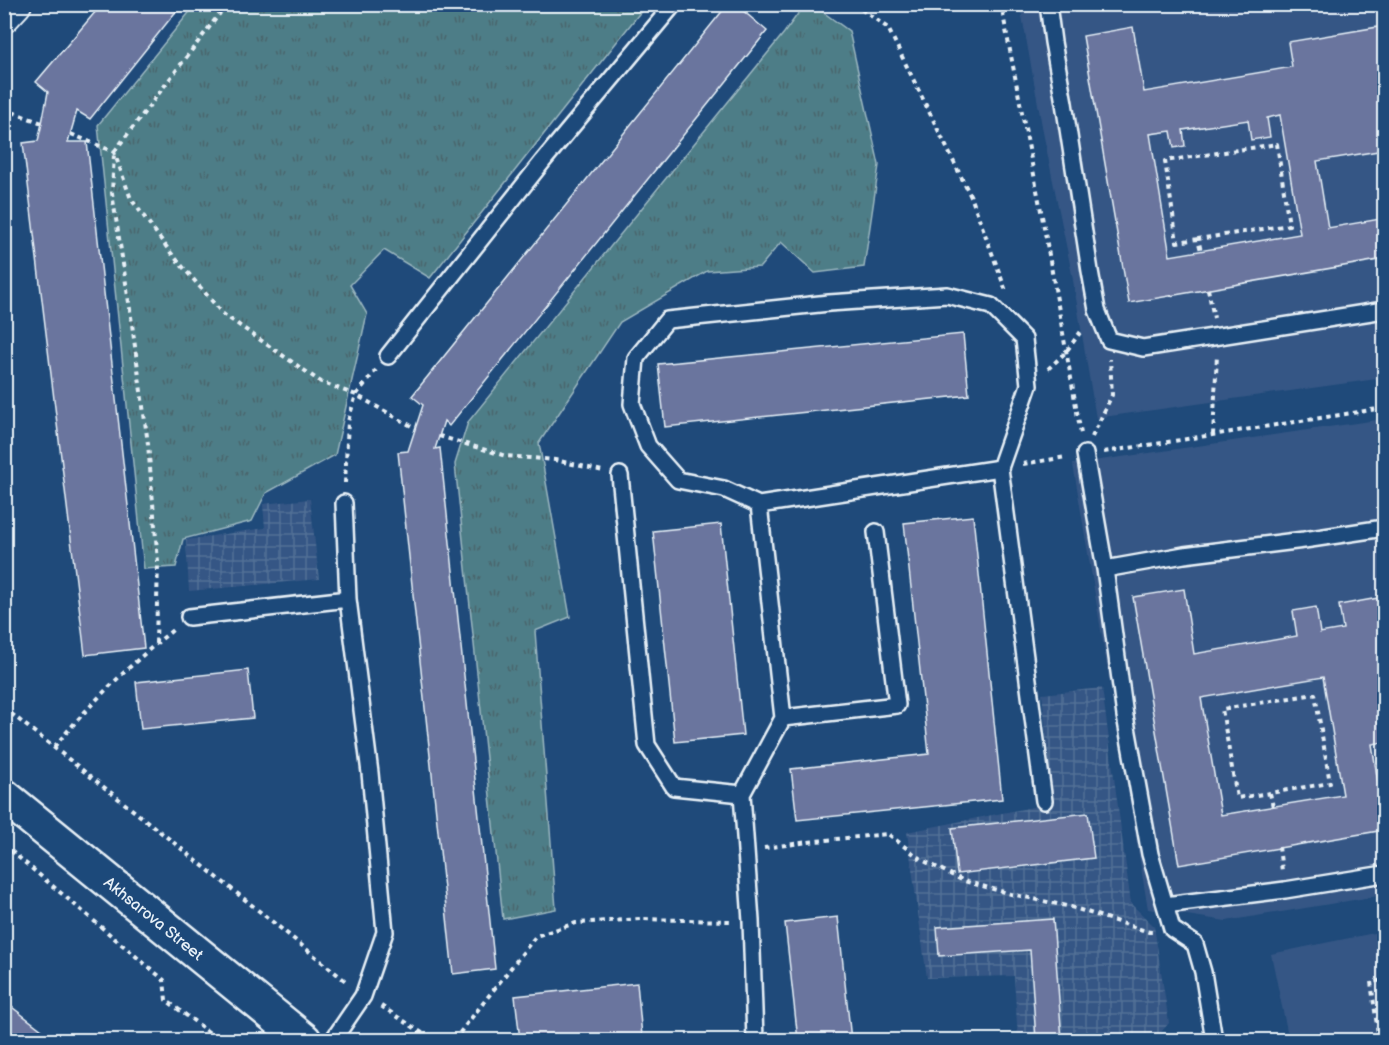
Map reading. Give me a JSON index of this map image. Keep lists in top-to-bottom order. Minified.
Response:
{"streets":{"street":["Akhsarova Street"]}}
